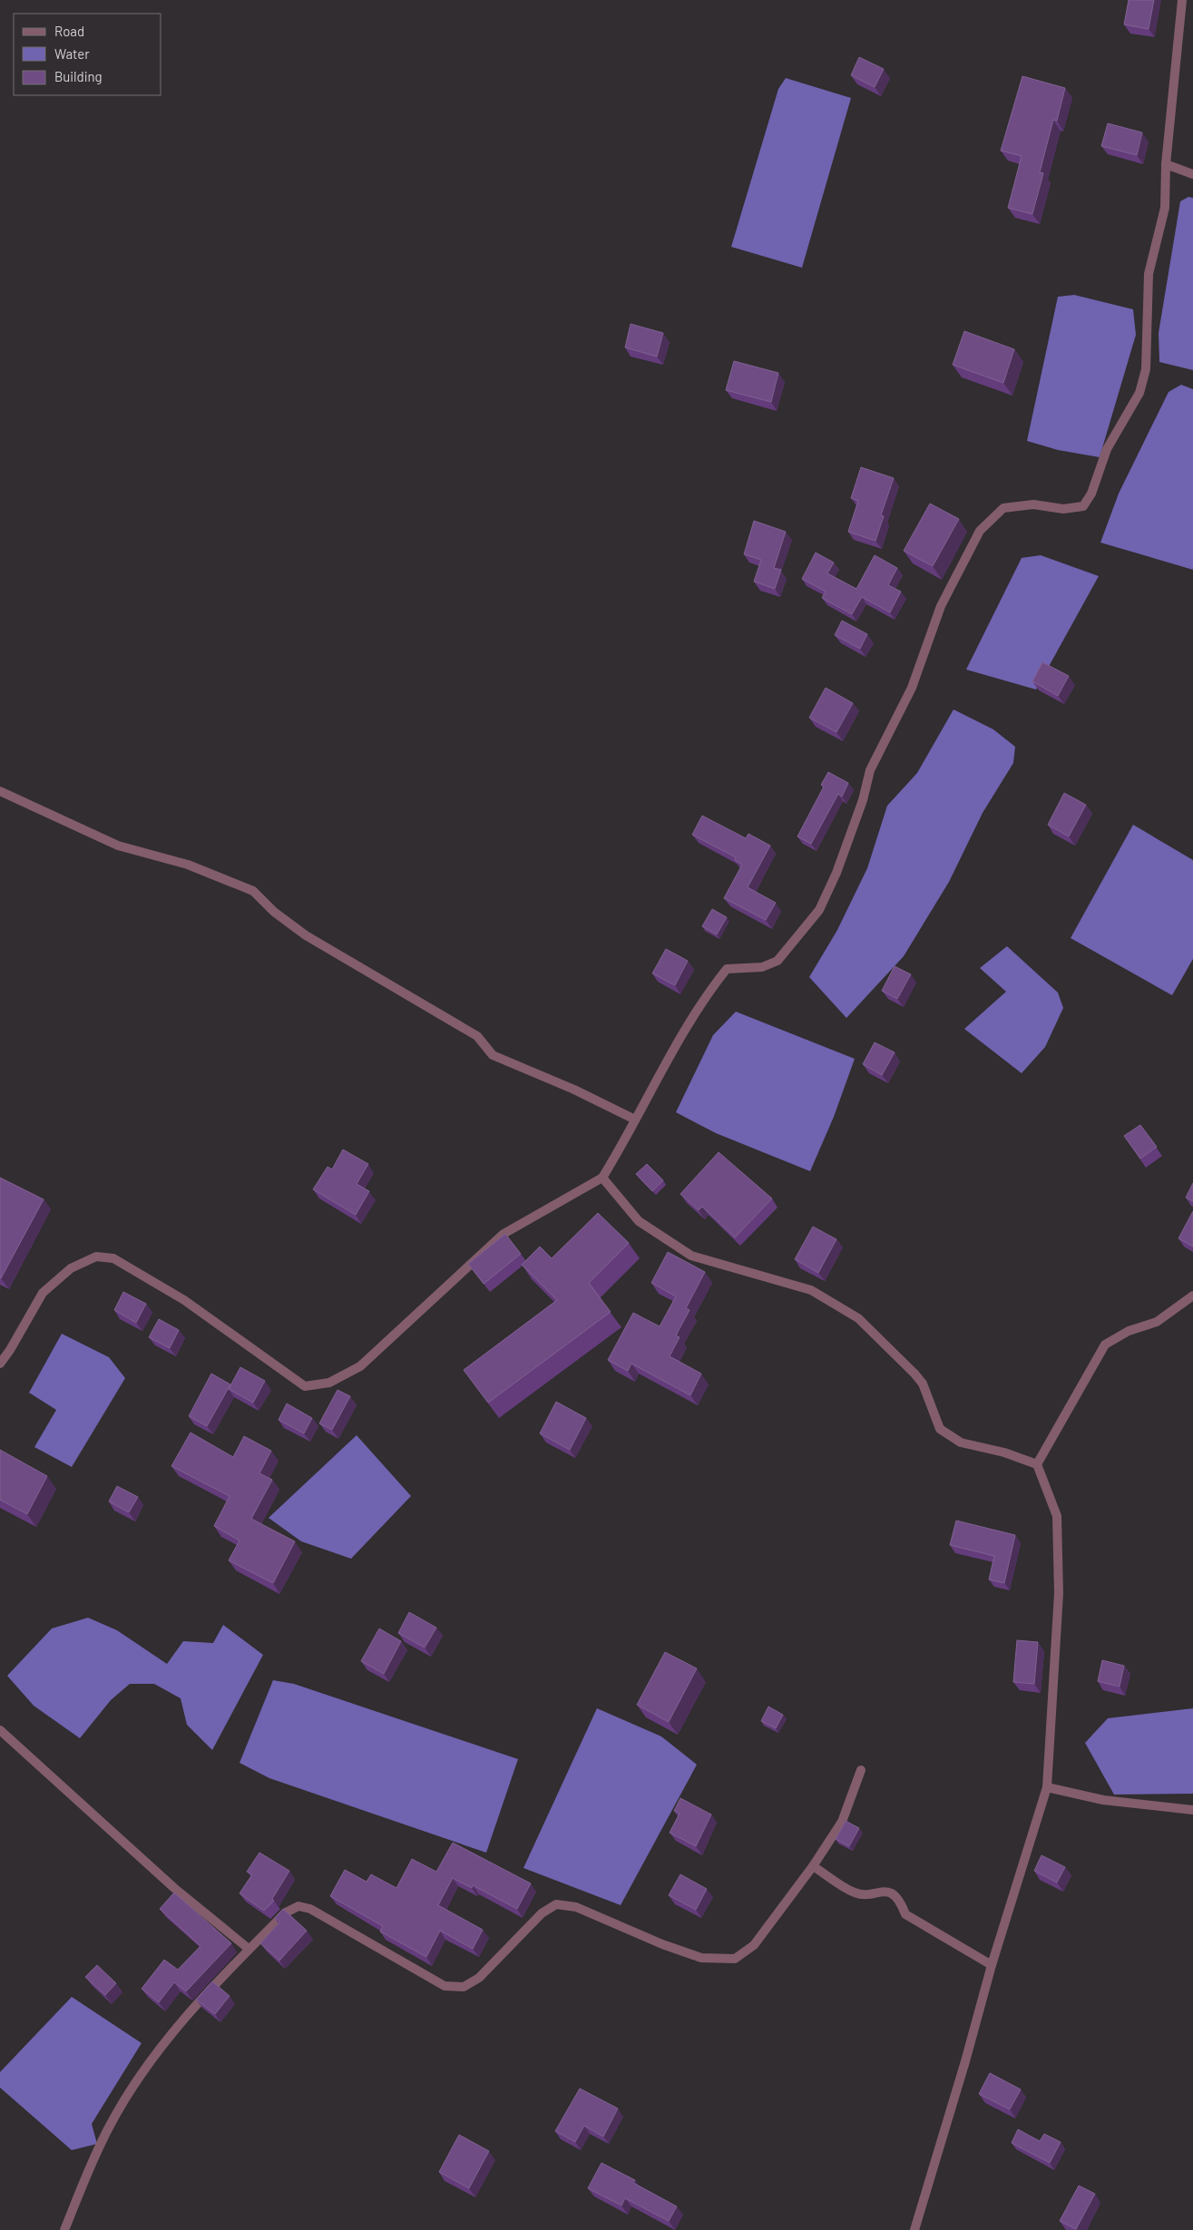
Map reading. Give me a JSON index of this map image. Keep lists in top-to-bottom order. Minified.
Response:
{"legend":["Road","Water","Building"]}
